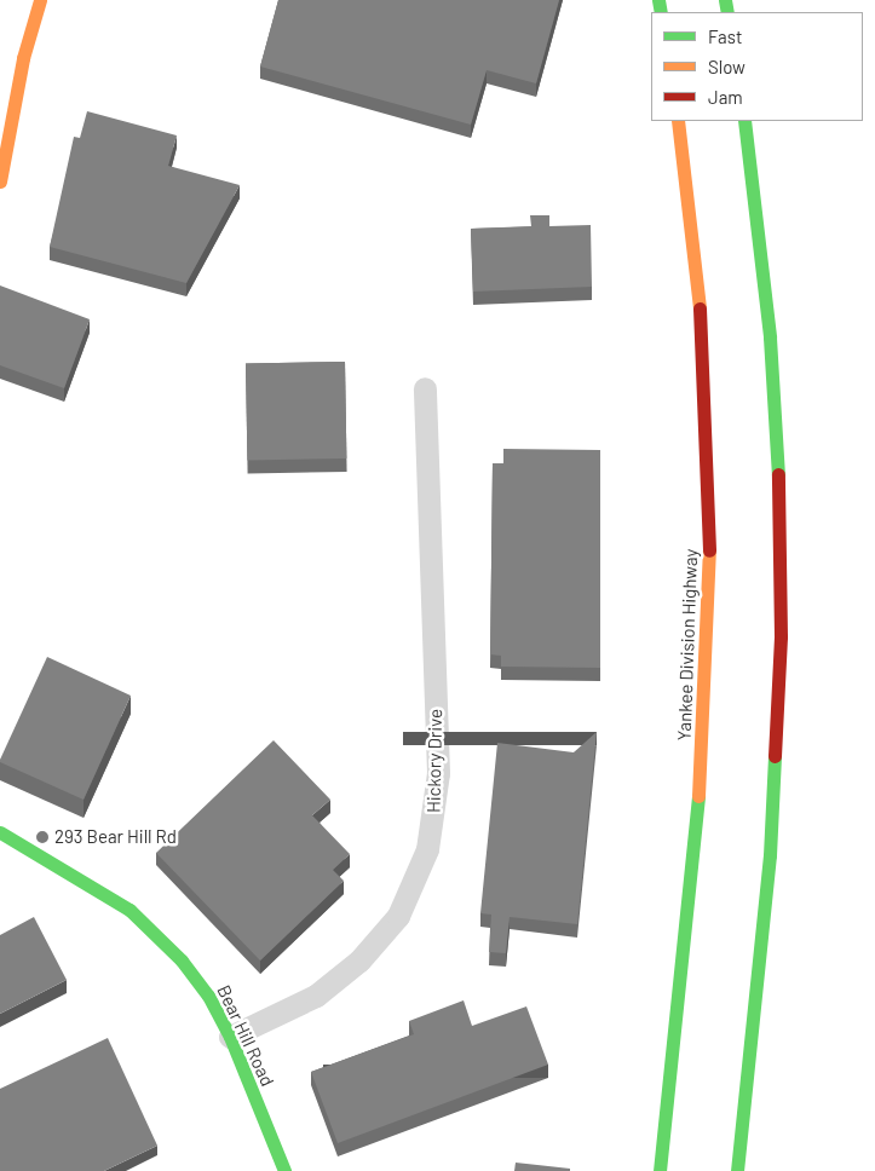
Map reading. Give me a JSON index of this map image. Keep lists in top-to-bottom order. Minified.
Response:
{"streets":{"main road":["Yankee Division Highway","Bear Hill Road"],"street":["Hickory Drive"]},"crossings":[["Hickory Drive","Bear Hill Road"]],"places":["293 Bear Hill Rd"],"legend":["Fast","Slow","Jam"]}
